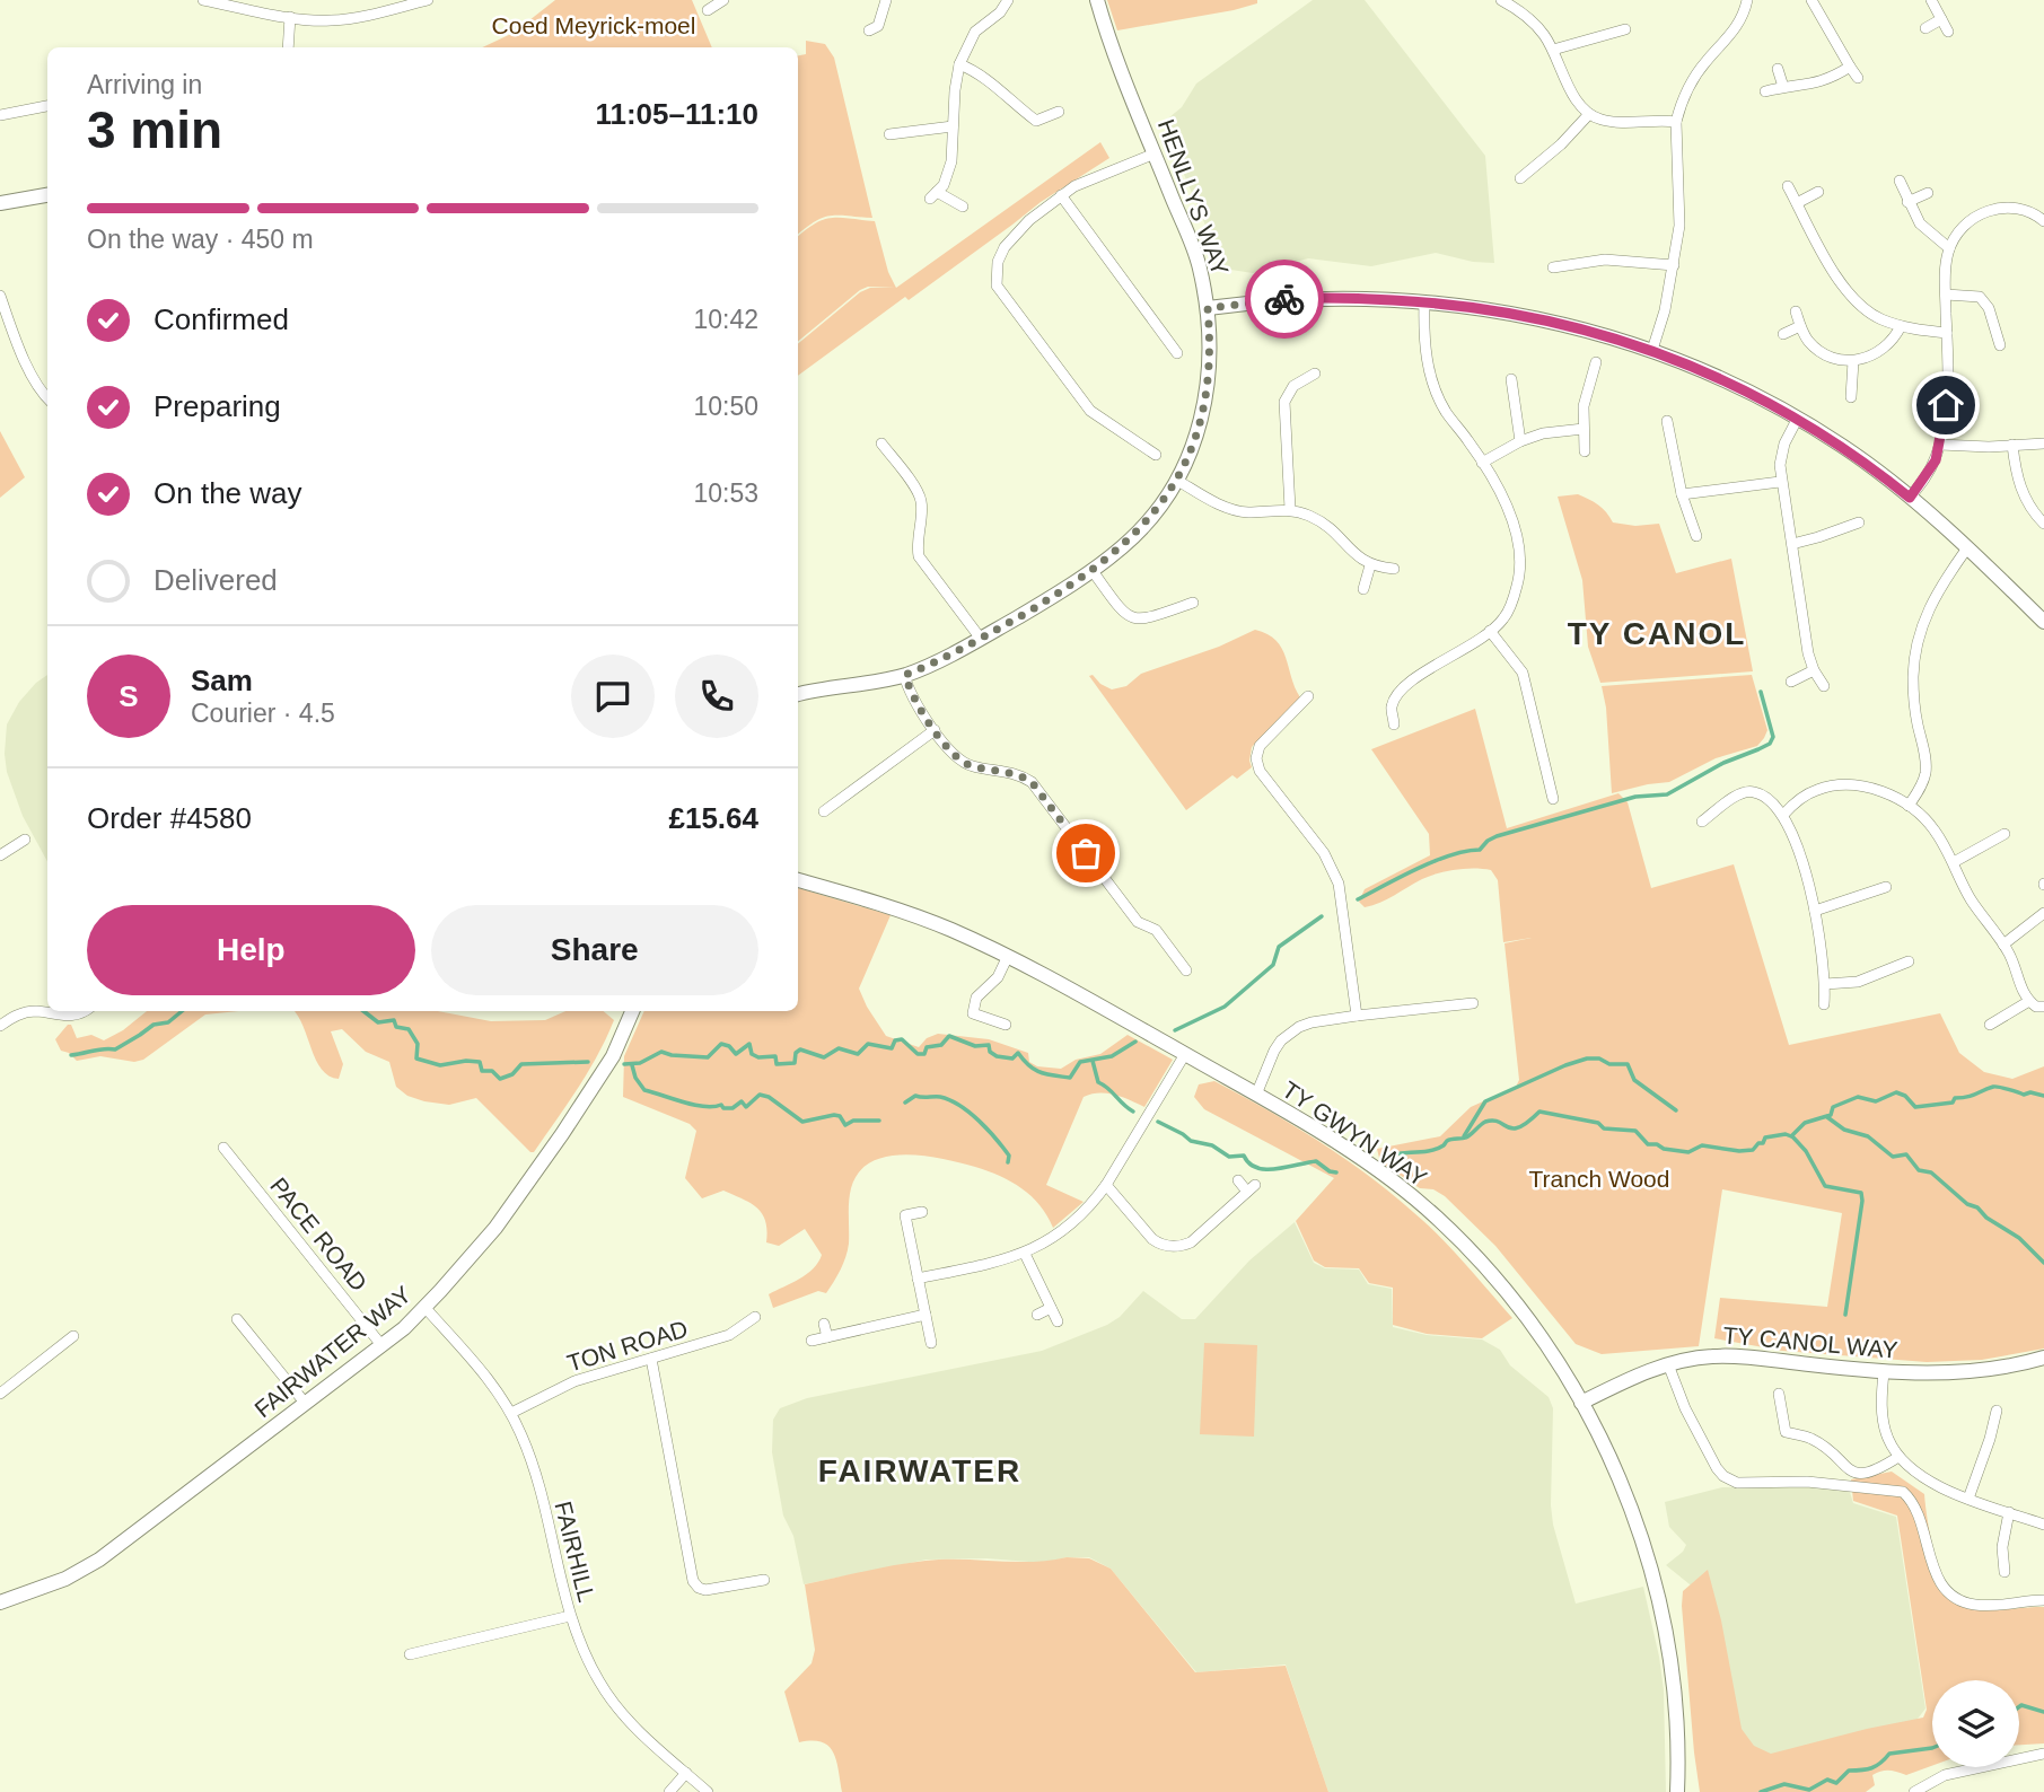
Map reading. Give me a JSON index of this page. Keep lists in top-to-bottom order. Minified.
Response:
{"streets":{"street":["HENLLYS WAY","TY GWYN WAY","PACE ROAD","TY CANOL WAY","TON ROAD","FAIRWATER WAY","FAIRHILL"]},"crossings":[["TY GWYN WAY","TY CANOL WAY"],["PACE ROAD","FAIRWATER WAY"],["TON ROAD","FAIRHILL"],["FAIRWATER WAY","FAIRHILL"]],"districts":["TY CANOL","FAIRWATER"],"parks":["Coed Meyrick-moel","Tranch Wood"],"page":{"heading":["3 min","Arriving in","11:05–11:10"],"panel":["Sam","Courier · 4.5","Order #4580","£15.64"],"bar":"On the way · 450 m","list":[["Confirmed","10:42"],["Preparing","10:50"],["On the way","10:53"],"Delivered"],"round":"S","buttons":["Help","Share"]}}
